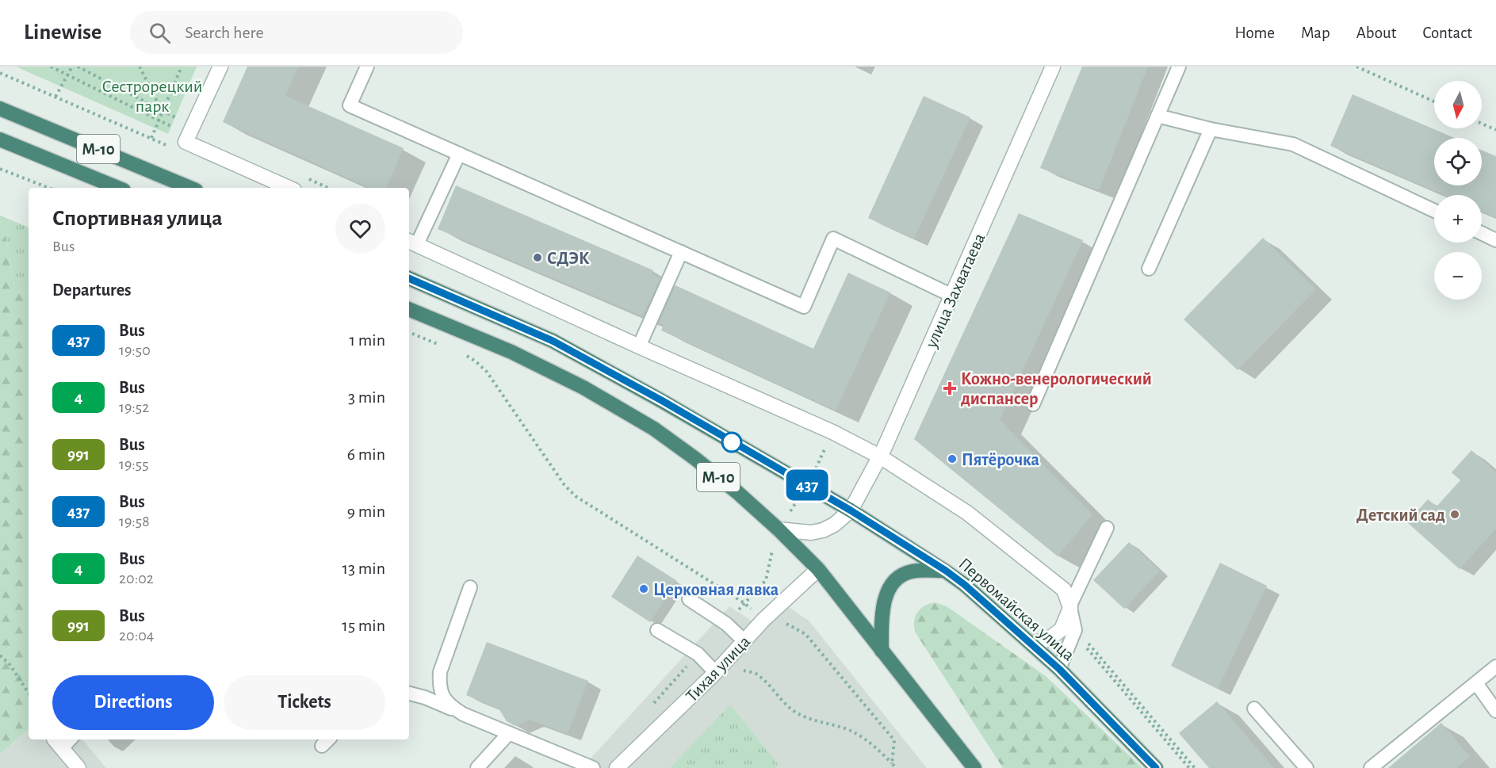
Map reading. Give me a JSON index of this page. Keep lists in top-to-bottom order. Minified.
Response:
{"streets":{"highway":["М-10","Первомайская улица"],"street":["улица Захватаева","Тихая улица"]},"crossings":[["М-10","Тихая улица"],["улица Захватаева","Первомайская улица"]],"parks":["Сестрорецкий парк"],"places":{"other":["СДЭК","Пятёрочка","Детский сад","Церковная лавка"],"health":["Кожно-венерологический диспансер"]},"lines":["bus line 437"],"north":"bottom","page":{"header":"Linewise","search":"Search here","nav":["Home","Map","About","Contact"],"on_map":"437","map_buttons":["+","−"],"heading":[["Спортивная улица","Bus"],"Departures"],"list":[{"mark":"437","name":"Bus","note":"19:50","value":"1 min"},{"mark":"4","name":"Bus","note":"19:52","value":"3 min"},{"mark":"991","name":"Bus","note":"19:55","value":"6 min"},{"mark":"437","name":"Bus","note":"19:58","value":"9 min"},{"mark":"4","name":"Bus","note":"20:02","value":"13 min"},{"mark":"991","name":"Bus","note":"20:04","value":"15 min"}],"buttons":["Directions","Tickets"]}}
